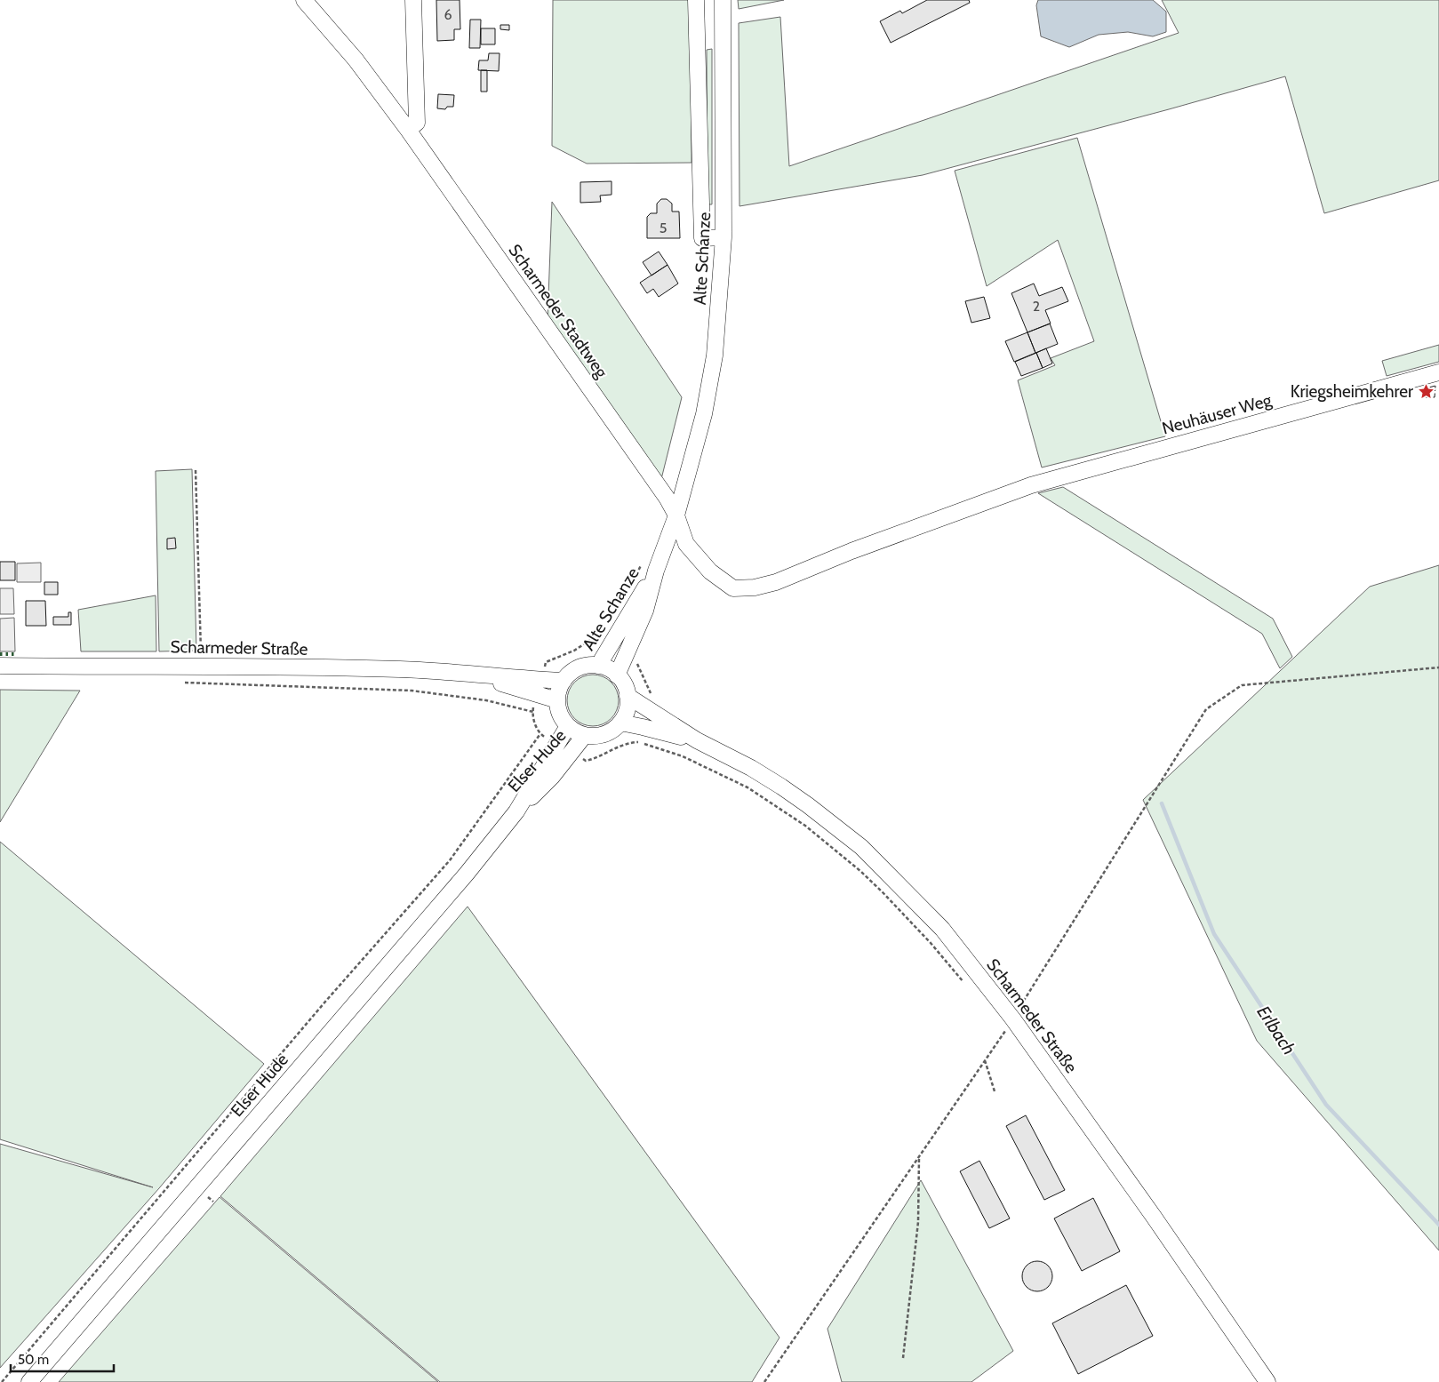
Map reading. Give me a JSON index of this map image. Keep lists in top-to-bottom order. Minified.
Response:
{"streets":{"street":["Alte Schanze","Scharmeder Stadtweg","Neuhäuser Weg","Scharmeder Straße","Elser Hude"]},"crossings":[["Alte Schanze","Scharmeder Stadtweg"],["Alte Schanze","Neuhäuser Weg"],["Alte Schanze","Scharmeder Straße"],["Alte Schanze","Elser Hude"],["Scharmeder Stadtweg","Neuhäuser Weg"],["Scharmeder Straße","Elser Hude"]],"water":["Erlbach"],"places":{"place":["Kriegsheimkehrer"]},"house_numbers":["6","5","2"],"scale_bar":"50 m"}
